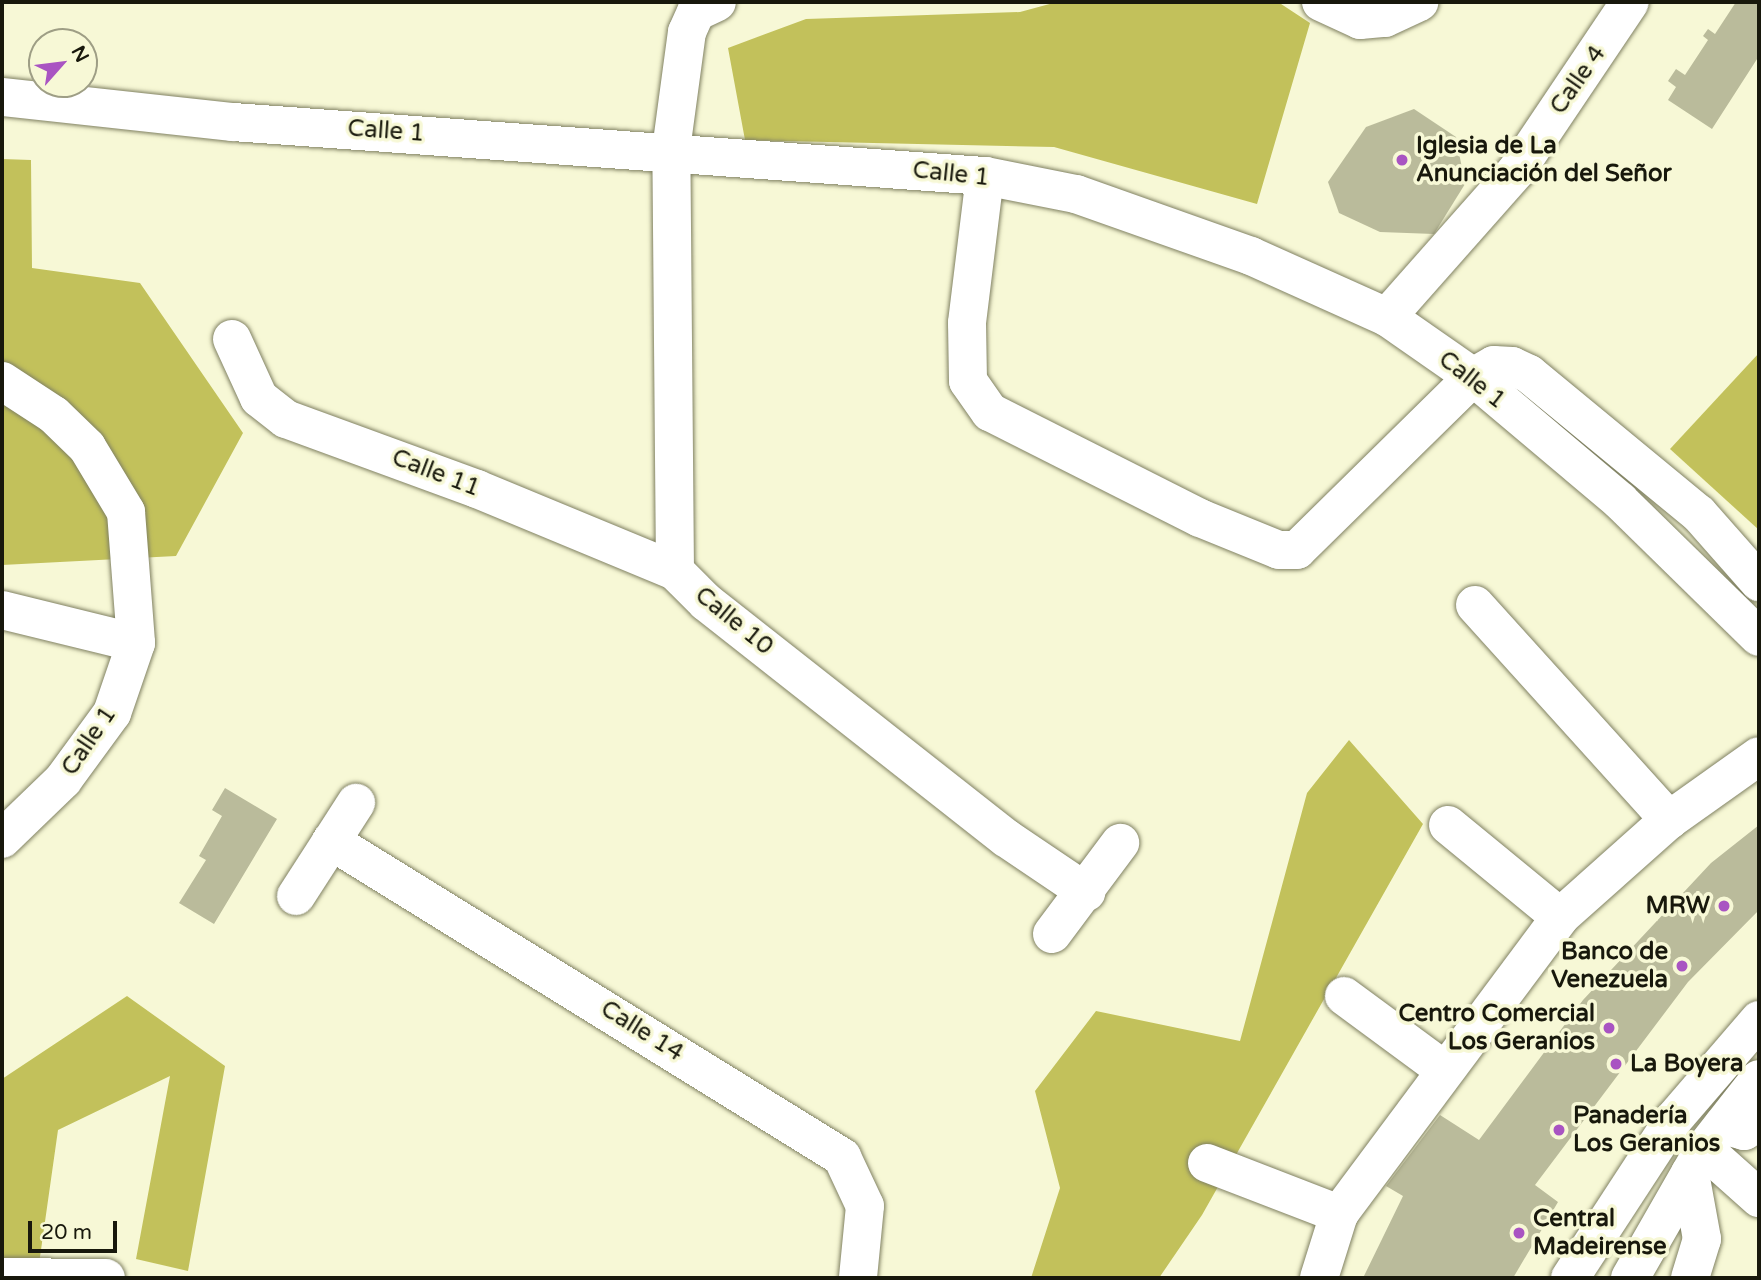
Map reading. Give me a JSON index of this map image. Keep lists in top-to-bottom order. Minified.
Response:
{"streets":{"street":["Calle 4","Calle 1","Calle 11","Calle 10","Calle 14"]},"crossings":[["Calle 4","Calle 1"],["Calle 1","Calle 10"],["Calle 11","Calle 10"]],"places":["Iglesia de La Anunciación del Señor","MRW","Banco de Venezuela","Centro Comercial Los Geranios","La Boyera","Panadería Los Geranios","Central Madeirense"],"scale_bar":"20 m","north":"top right"}
